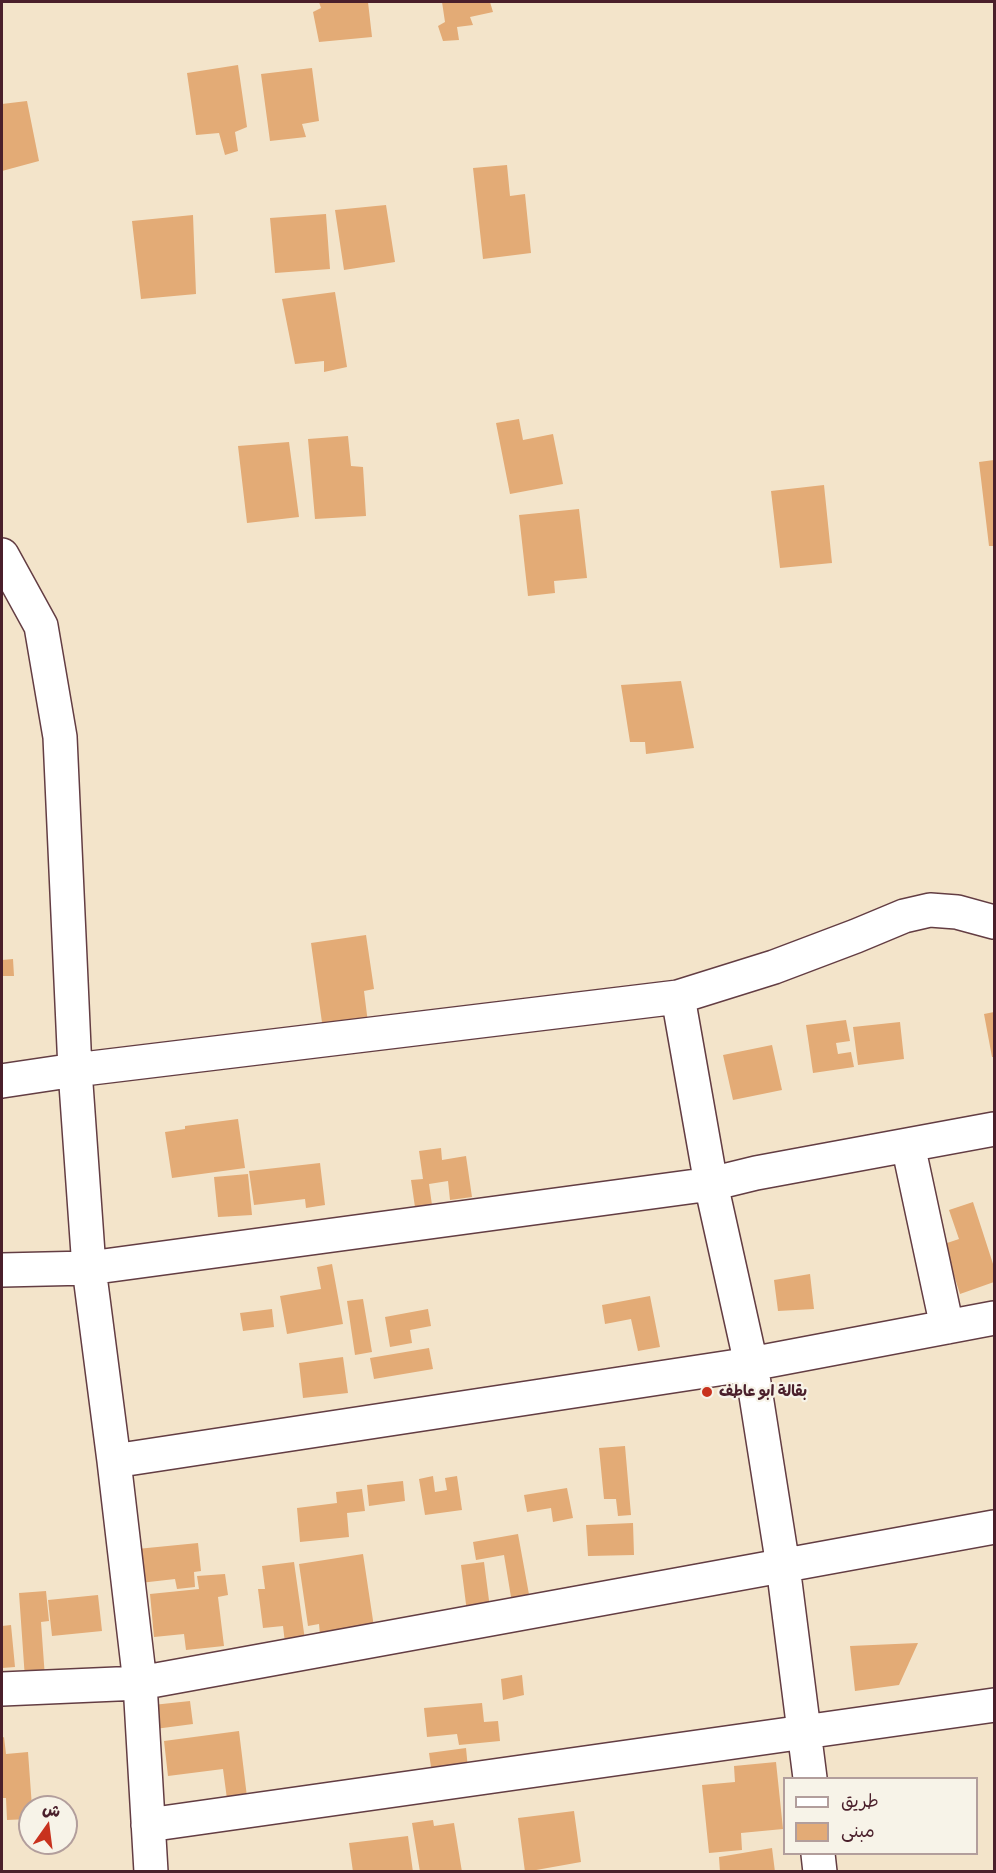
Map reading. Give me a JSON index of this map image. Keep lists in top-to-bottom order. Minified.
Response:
{"places":["بقالة ابو عاطف"],"legend":["طريق","مبنى"],"north":"top"}
